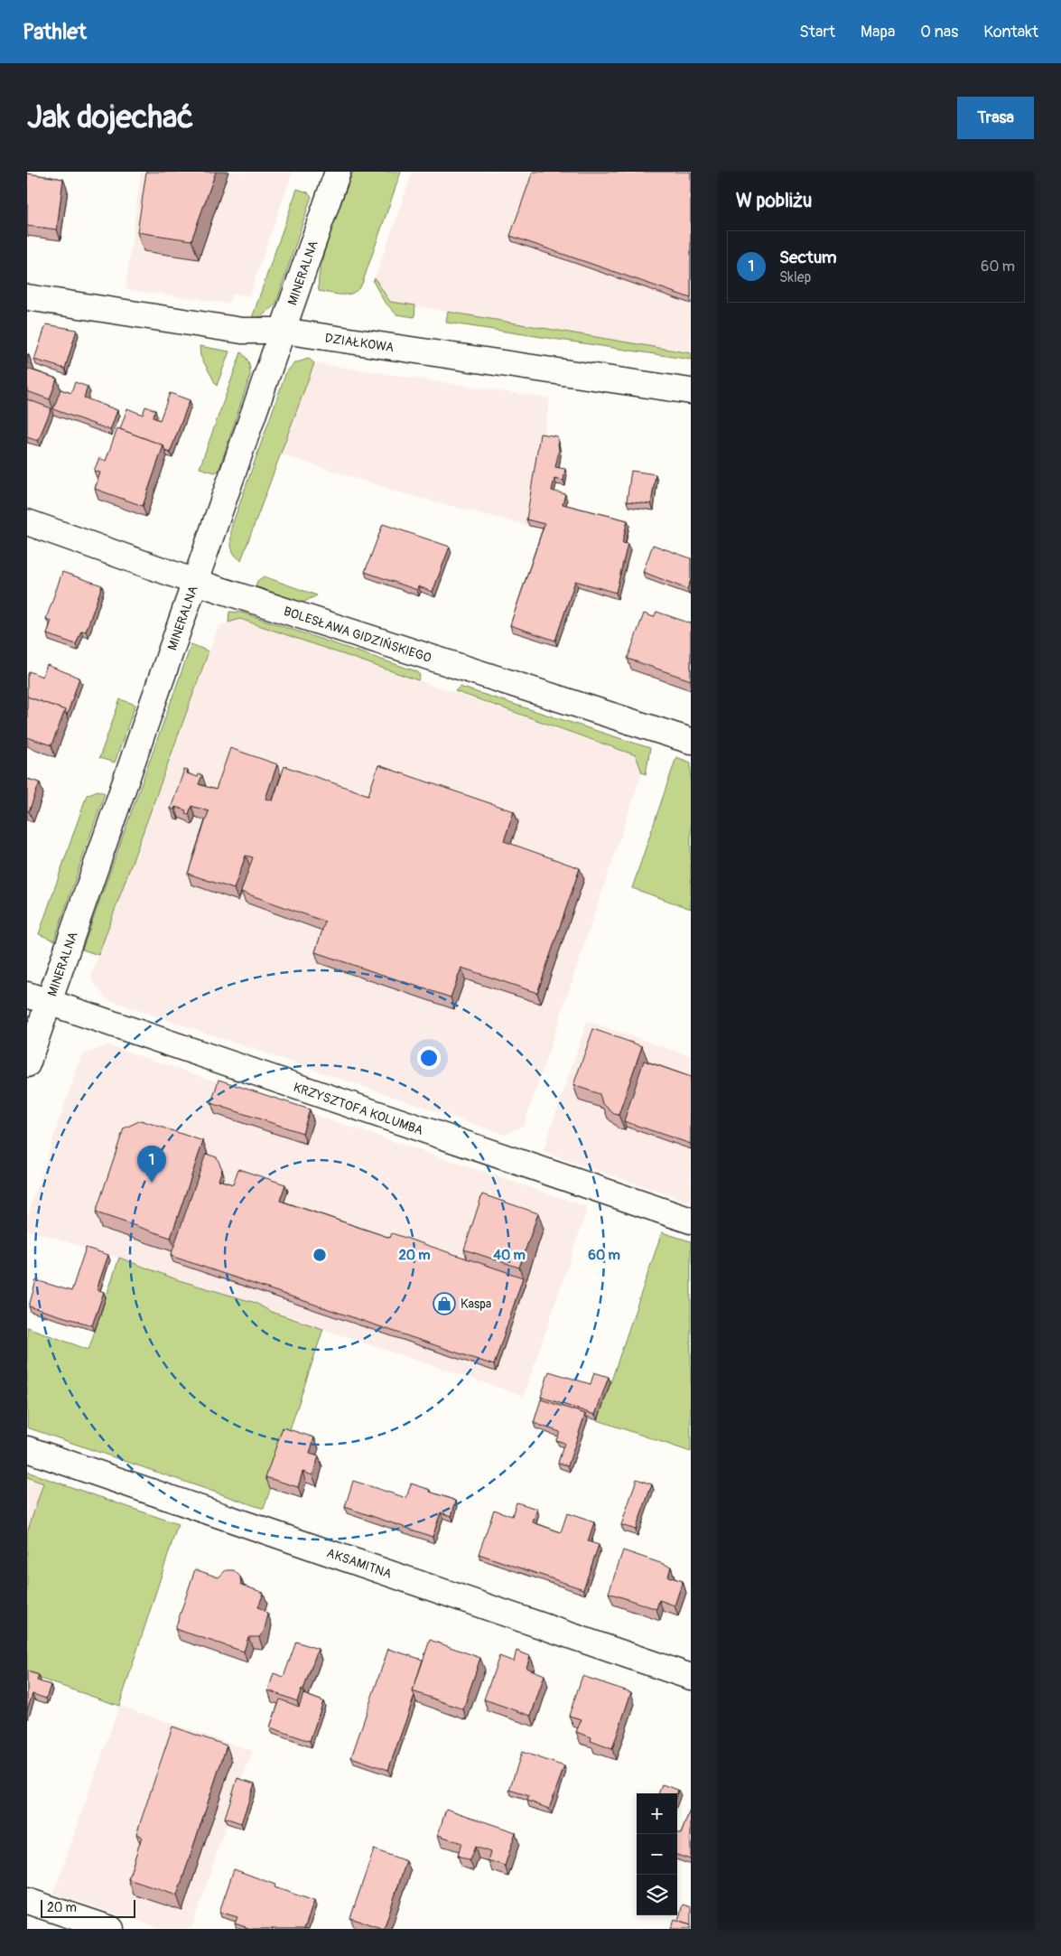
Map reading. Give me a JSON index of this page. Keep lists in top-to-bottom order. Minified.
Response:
{"streets":{"street":["MINERALNA","DZIAŁKOWA","BOLESŁAWA GIDZIŃSKIEGO","KRZYSZTOFA KOLUMBA","AKSAMITNA"]},"crossings":[["MINERALNA","DZIAŁKOWA"],["MINERALNA","BOLESŁAWA GIDZIŃSKIEGO"],["MINERALNA","KRZYSZTOFA KOLUMBA"]],"places":{"shop":["Kaspa"]},"scale_bar":"20 m","page":{"header":"Pathlet","nav":["Start","Mapa","O nas","Kontakt"],"buttons":"Trasa","title":"Jak dojechać","heading":"W pobliżu","list":[{"mark":"1","name":"Sectum","note":"Sklep","value":"60 m"}],"pins":"1","map_buttons":["+","−"],"scale":"20 m"},"rings":["20 m","40 m","60 m"]}
